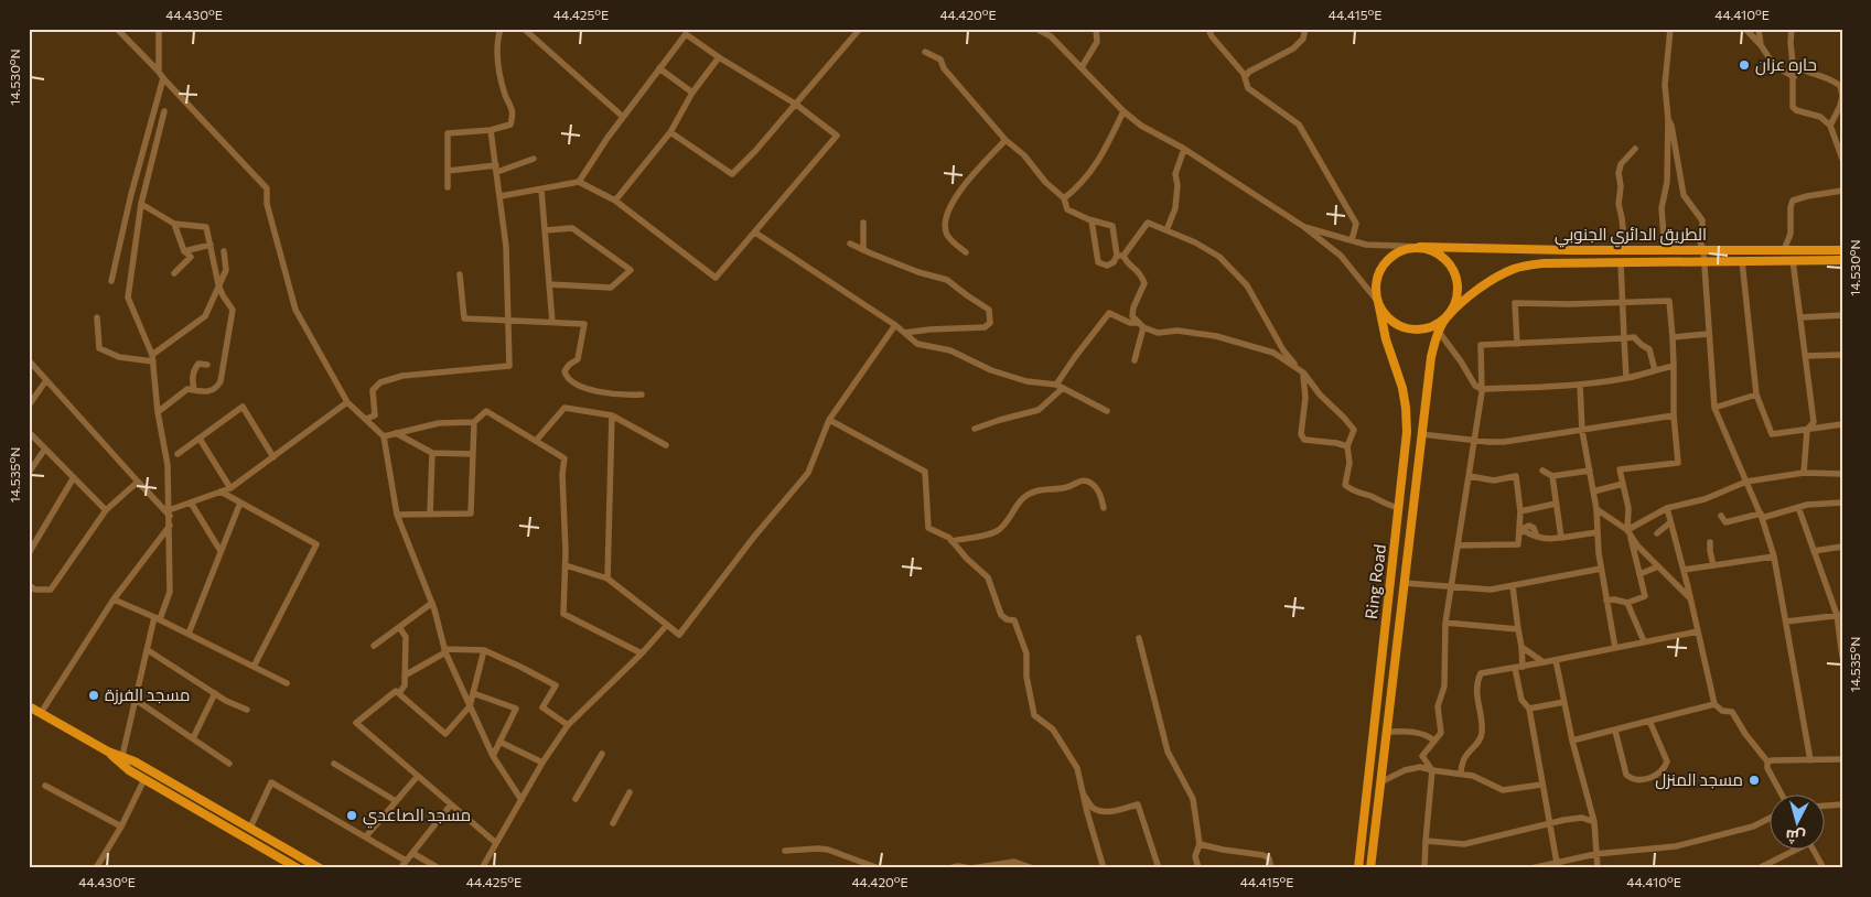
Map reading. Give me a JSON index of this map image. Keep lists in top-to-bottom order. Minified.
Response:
{"streets":{"main road":["الطريق الدائري الجنوبي","Ring Road"]},"crossings":[["الطريق الدائري الجنوبي","Ring Road"]],"places":["حاره عزان","مسجد الفرزة","مسجد المنزل","مسجد الصاعدي"],"north":"bottom","coordinates":["44.430°E","44.425°E","44.420°E","44.415°E","44.410°E","14.530°N","14.535°N"]}
